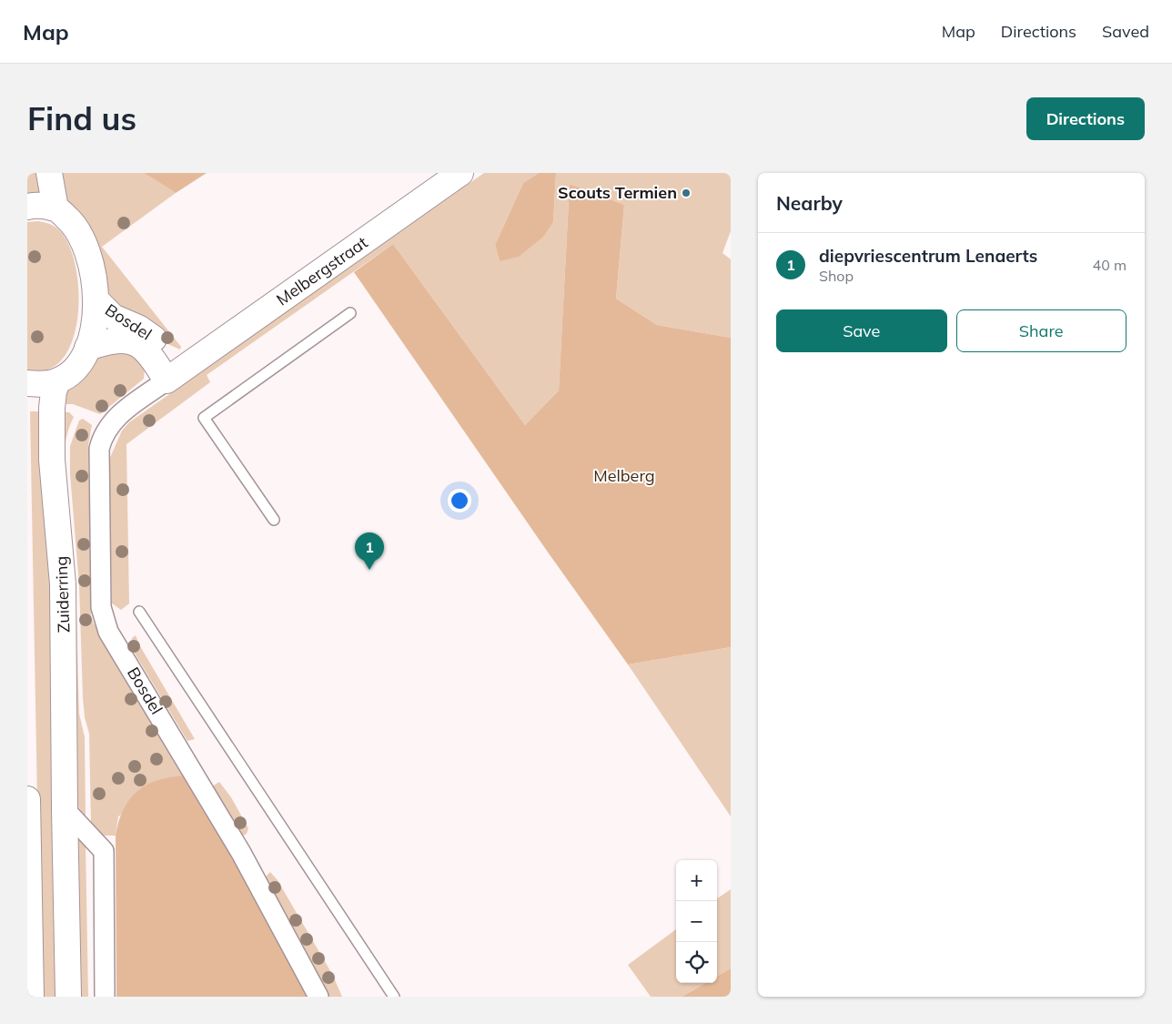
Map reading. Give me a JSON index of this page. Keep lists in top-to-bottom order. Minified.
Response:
{"streets":{"main road":["Melbergstraat","Bosdel","Zuiderring"]},"crossings":[["Melbergstraat","Bosdel"]],"parks":["Melberg"],"places":["Scouts Termien"],"page":{"header":"Map","nav":["Map","Directions","Saved"],"buttons":["Directions",["Save","Share"]],"title":"Find us","heading":"Nearby","list":[{"mark":"1","name":"diepvriescentrum Lenaerts","note":"Shop","value":"40 m"}],"pins":"1","map_buttons":["+","−"]}}
